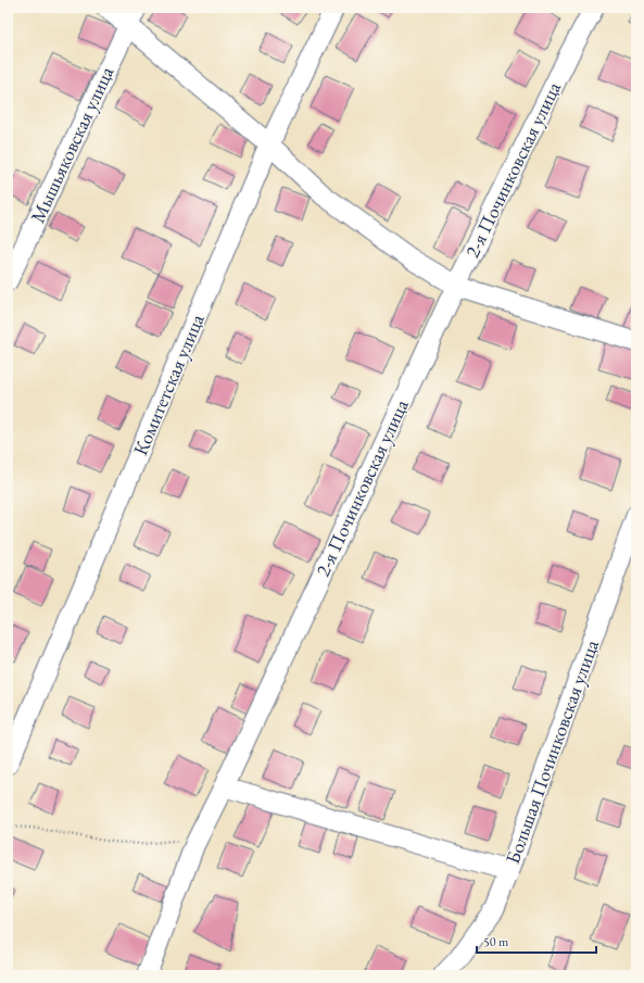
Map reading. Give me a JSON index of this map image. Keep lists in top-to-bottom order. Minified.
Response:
{"streets":{"street":["Мышьяковская улица","2-я Починковская улица","Комитетская улица","Большая Починковская улица"]},"scale_bar":"50 m"}
